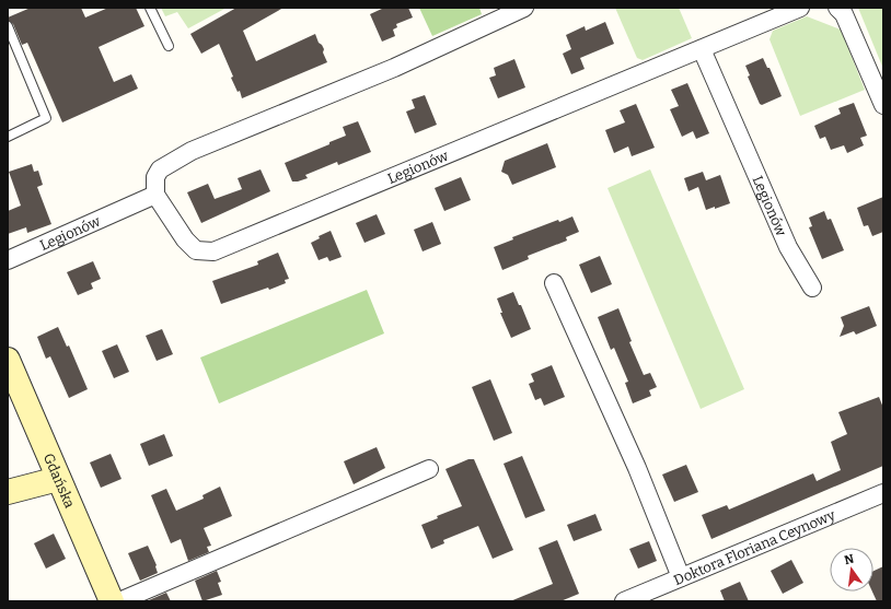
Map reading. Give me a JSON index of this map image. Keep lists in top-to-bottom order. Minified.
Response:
{"streets":{"main road":["Gdańska"],"street":["Legionów","Doktora Floriana Ceynowy"]},"north":"top"}
